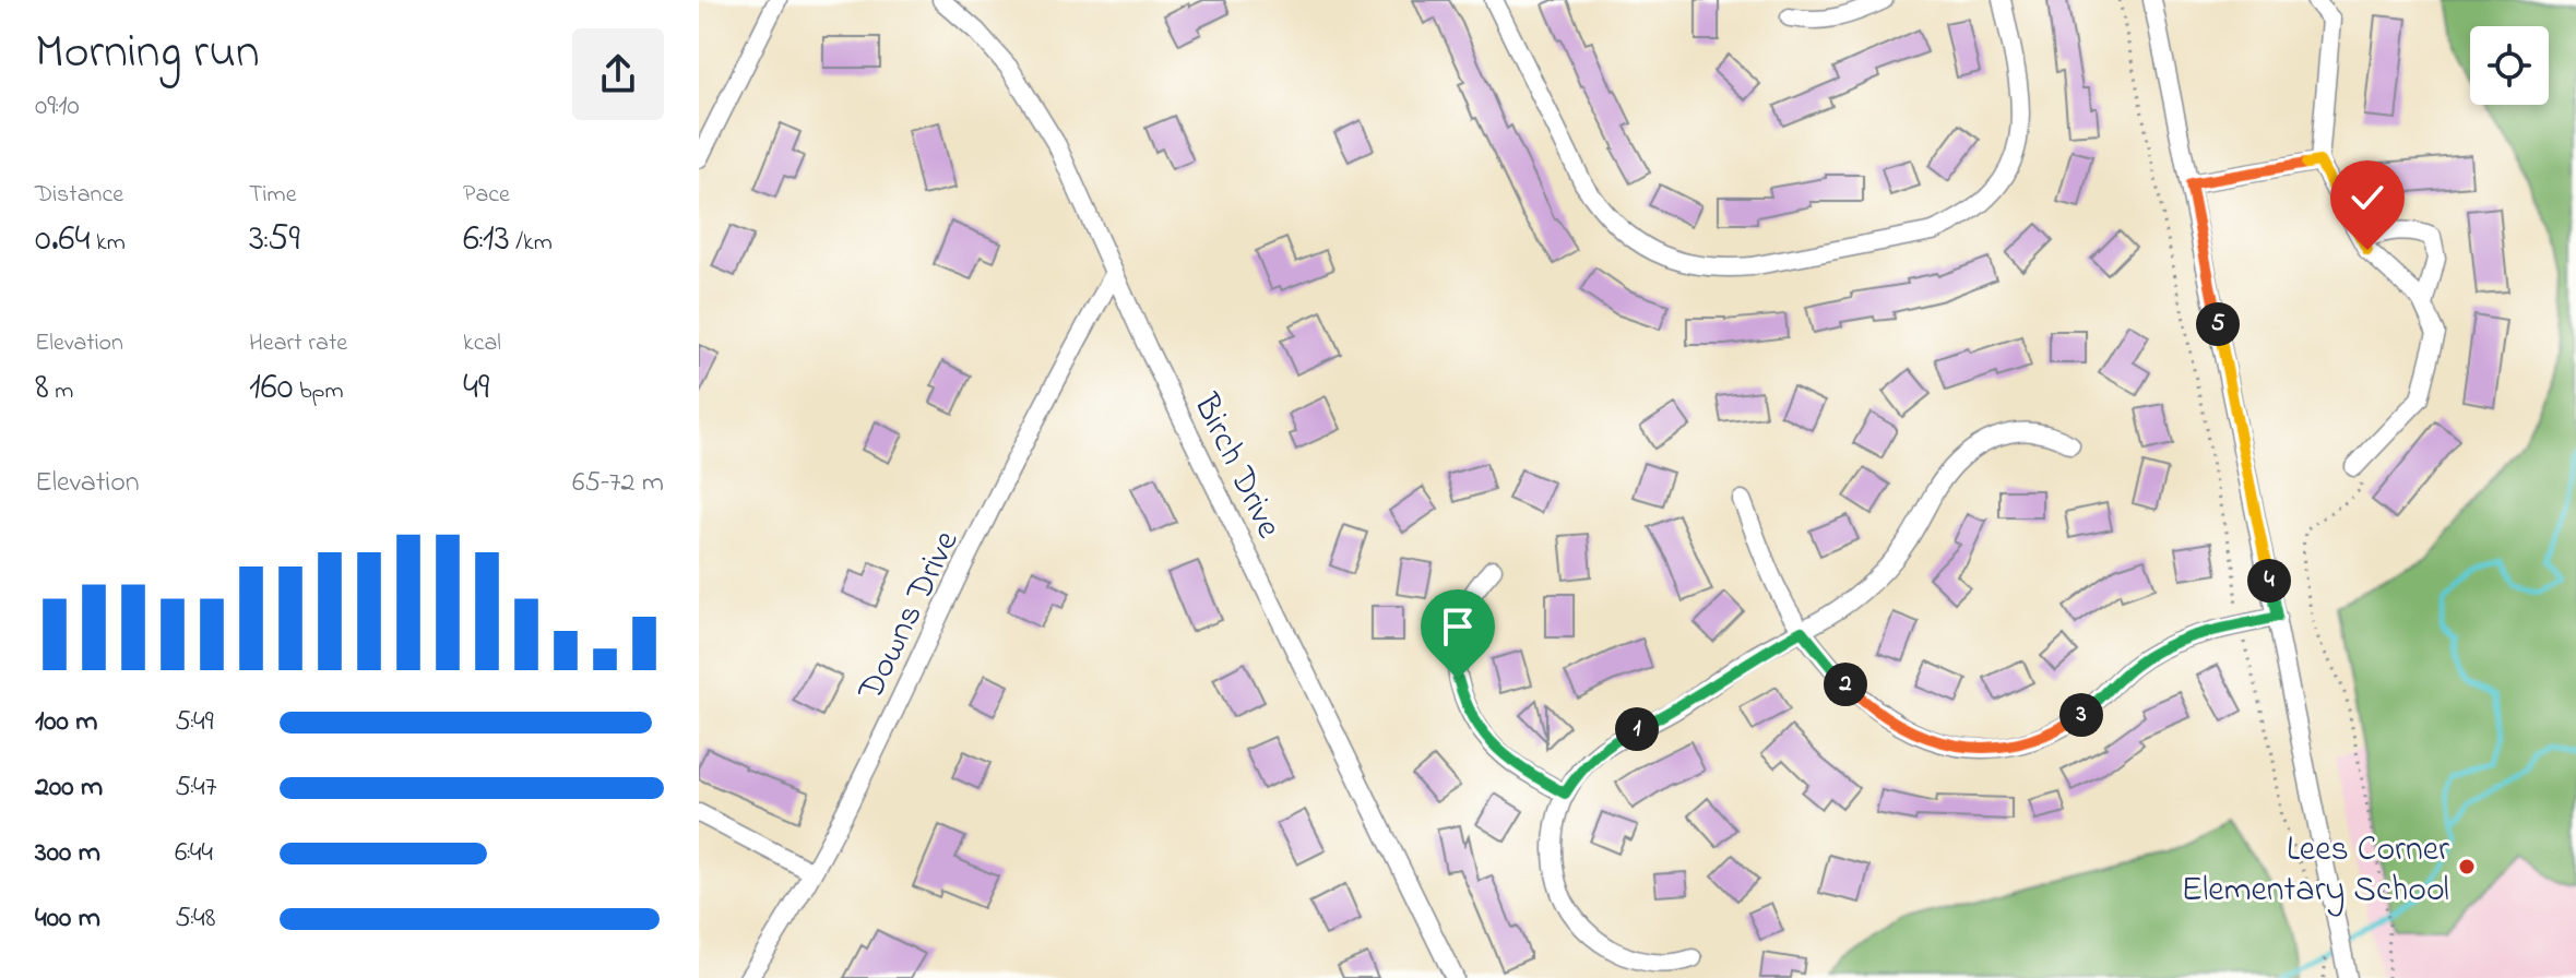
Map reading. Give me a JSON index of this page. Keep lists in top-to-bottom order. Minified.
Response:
{"streets":{"street":["Birch Drive","Downs Drive"]},"crossings":[["Birch Drive","Downs Drive"]],"places":["Lees Corner Elementary School"],"page":{"heading":["Morning run","09:10"],"stats":[["Distance","0.64 km"],["Time","3:59"],["Pace","6:13 /km"],["Elevation","8 m"],["Heart rate","160 bpm"],["kcal","49"]],"pins":["5","4","2","3","1"],"chart":["Elevation","65–72 m"],"list":[{"name":"100 m","note":"5:49"},{"name":"200 m","note":"5:47"},{"name":"300 m","note":"6:44"},{"name":"400 m","note":"5:48"}]}}
